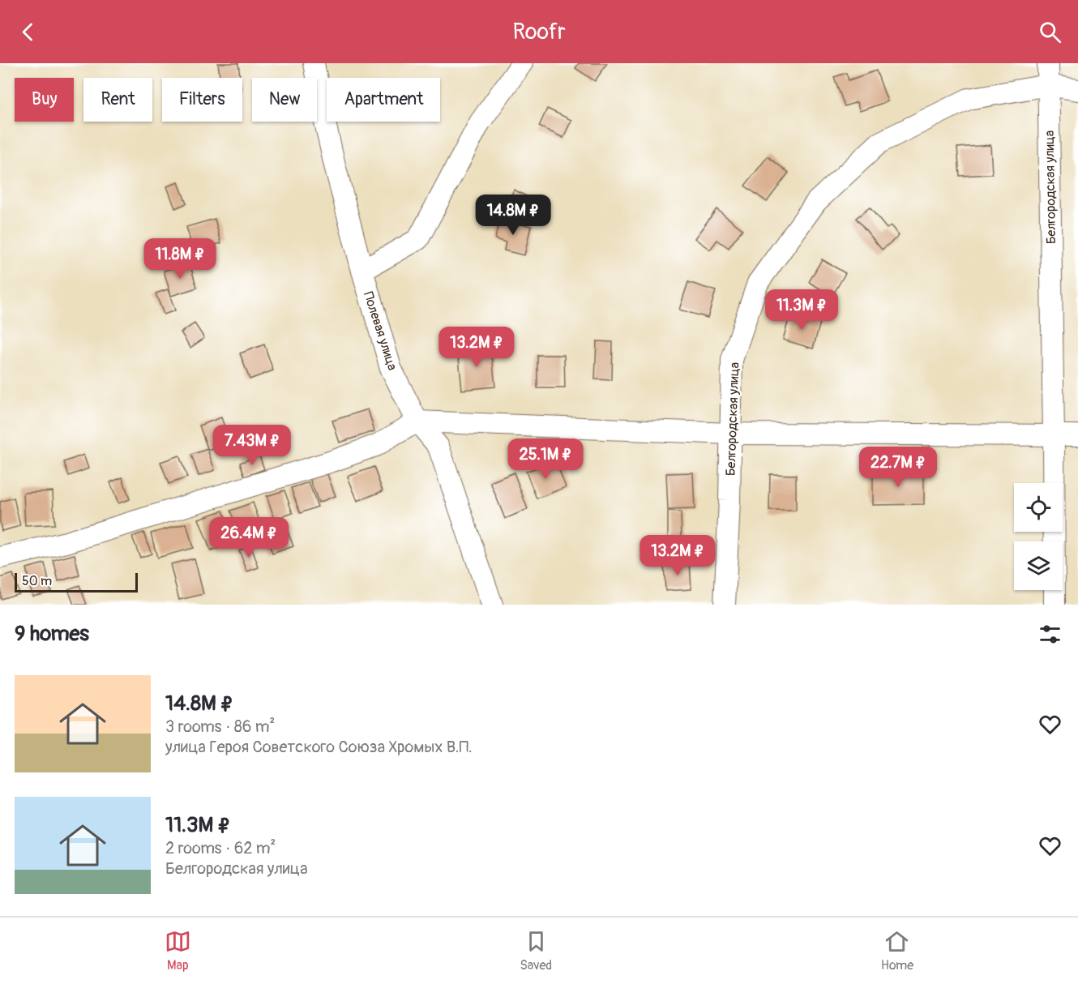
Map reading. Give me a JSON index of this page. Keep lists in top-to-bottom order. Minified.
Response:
{"streets":{"street":["Белгородская улица","Полевая улица"]},"scale_bar":"50 m","page":{"header":"Roofr","chip":["Buy","Rent","Filters","New","Apartment"],"price":["14.8M ₽","11.8M ₽","11.3M ₽","13.2M ₽","7.43M ₽","25.1M ₽","22.7M ₽","26.4M ₽","13.2M ₽"],"scale":"50 m","heading":"9 homes","list":[{"name":"14.8M ₽","note":"3 rooms · 86 m² · улица Героя Советского Союза Хромых В.П."},{"name":"11.3M ₽","note":"2 rooms · 62 m² · Белгородская улица"}],"tabs":["Map","Saved","Home"]}}
